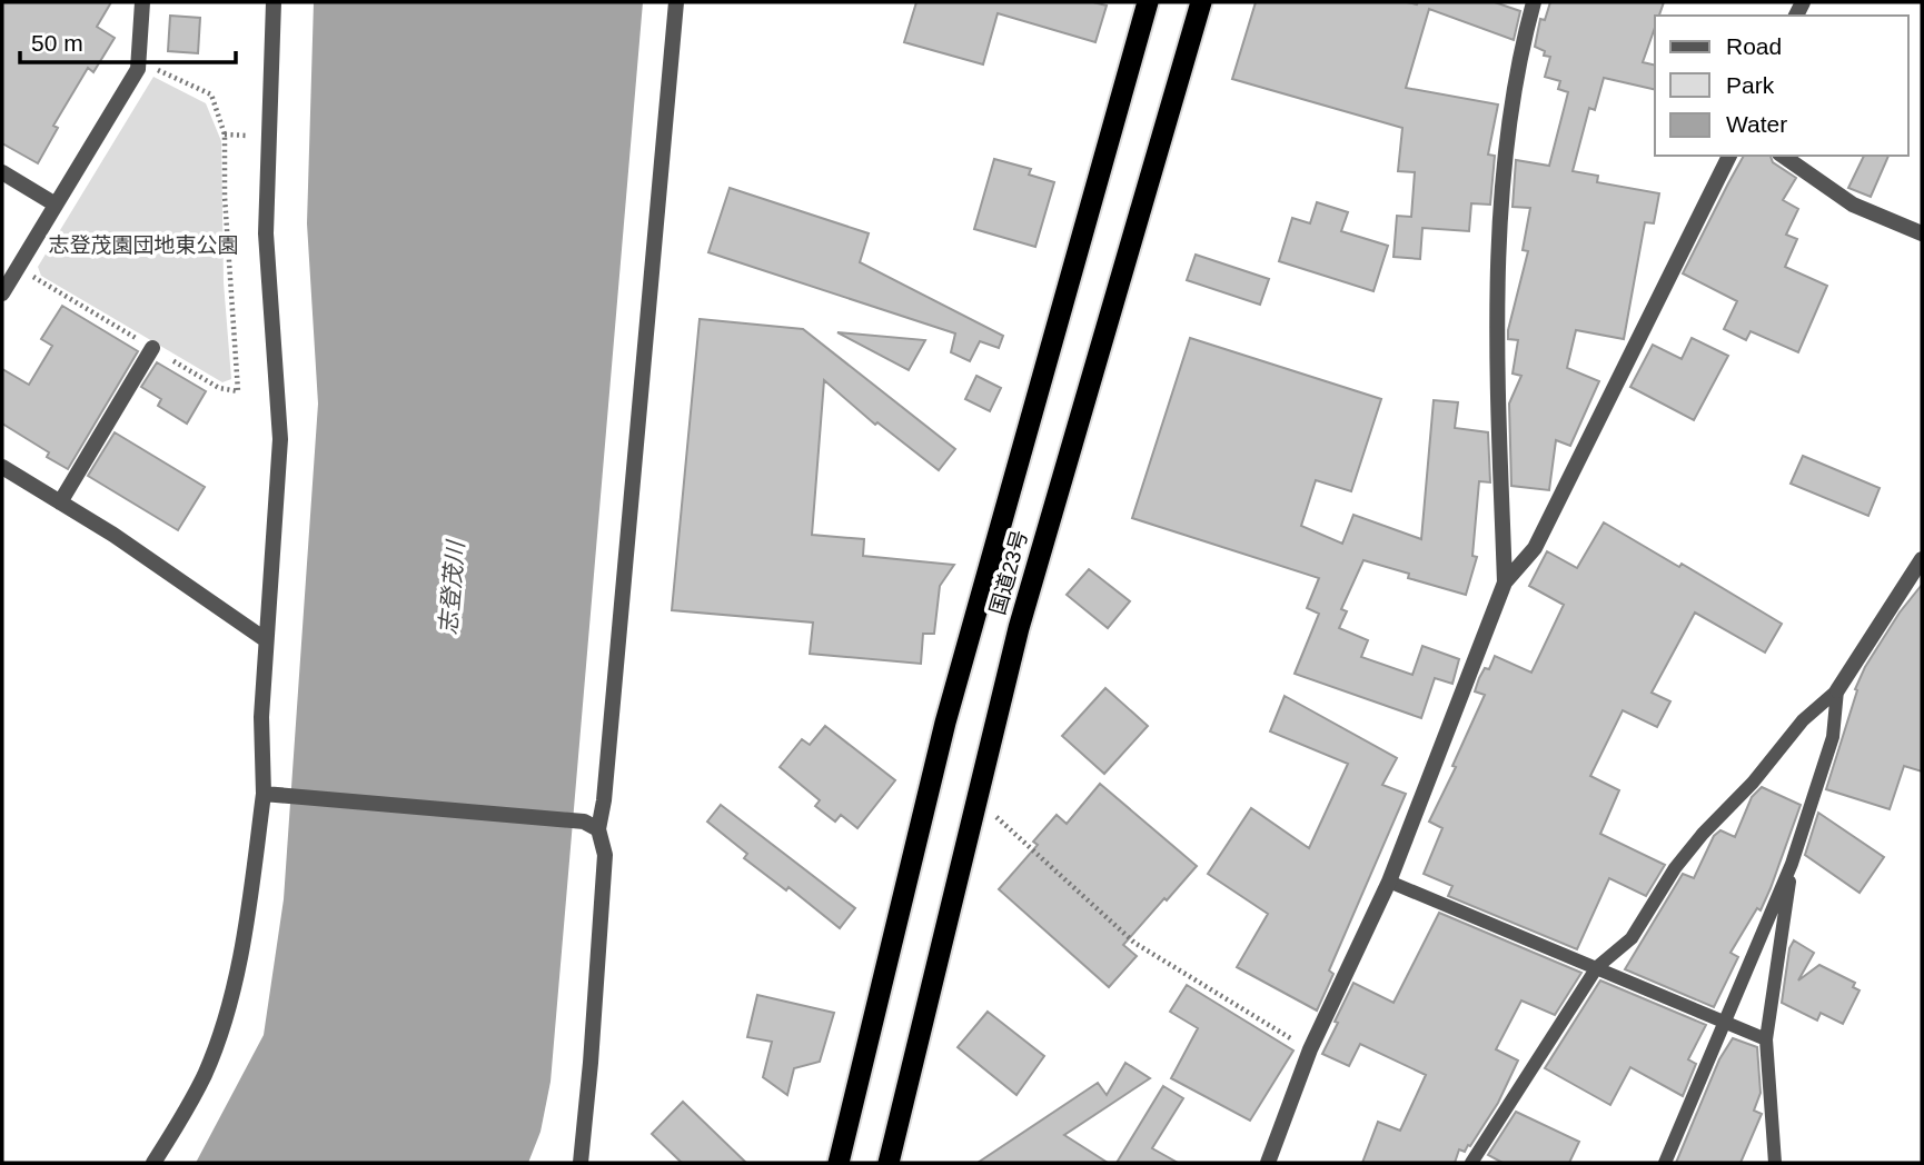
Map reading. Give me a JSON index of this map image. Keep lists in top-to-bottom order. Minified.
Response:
{"streets":{"highway":["国道23号"]},"water":["志登茂川"],"parks":["志登茂園団地東公園"],"legend":["Road","Park","Water"],"scale_bar":"50 m"}
